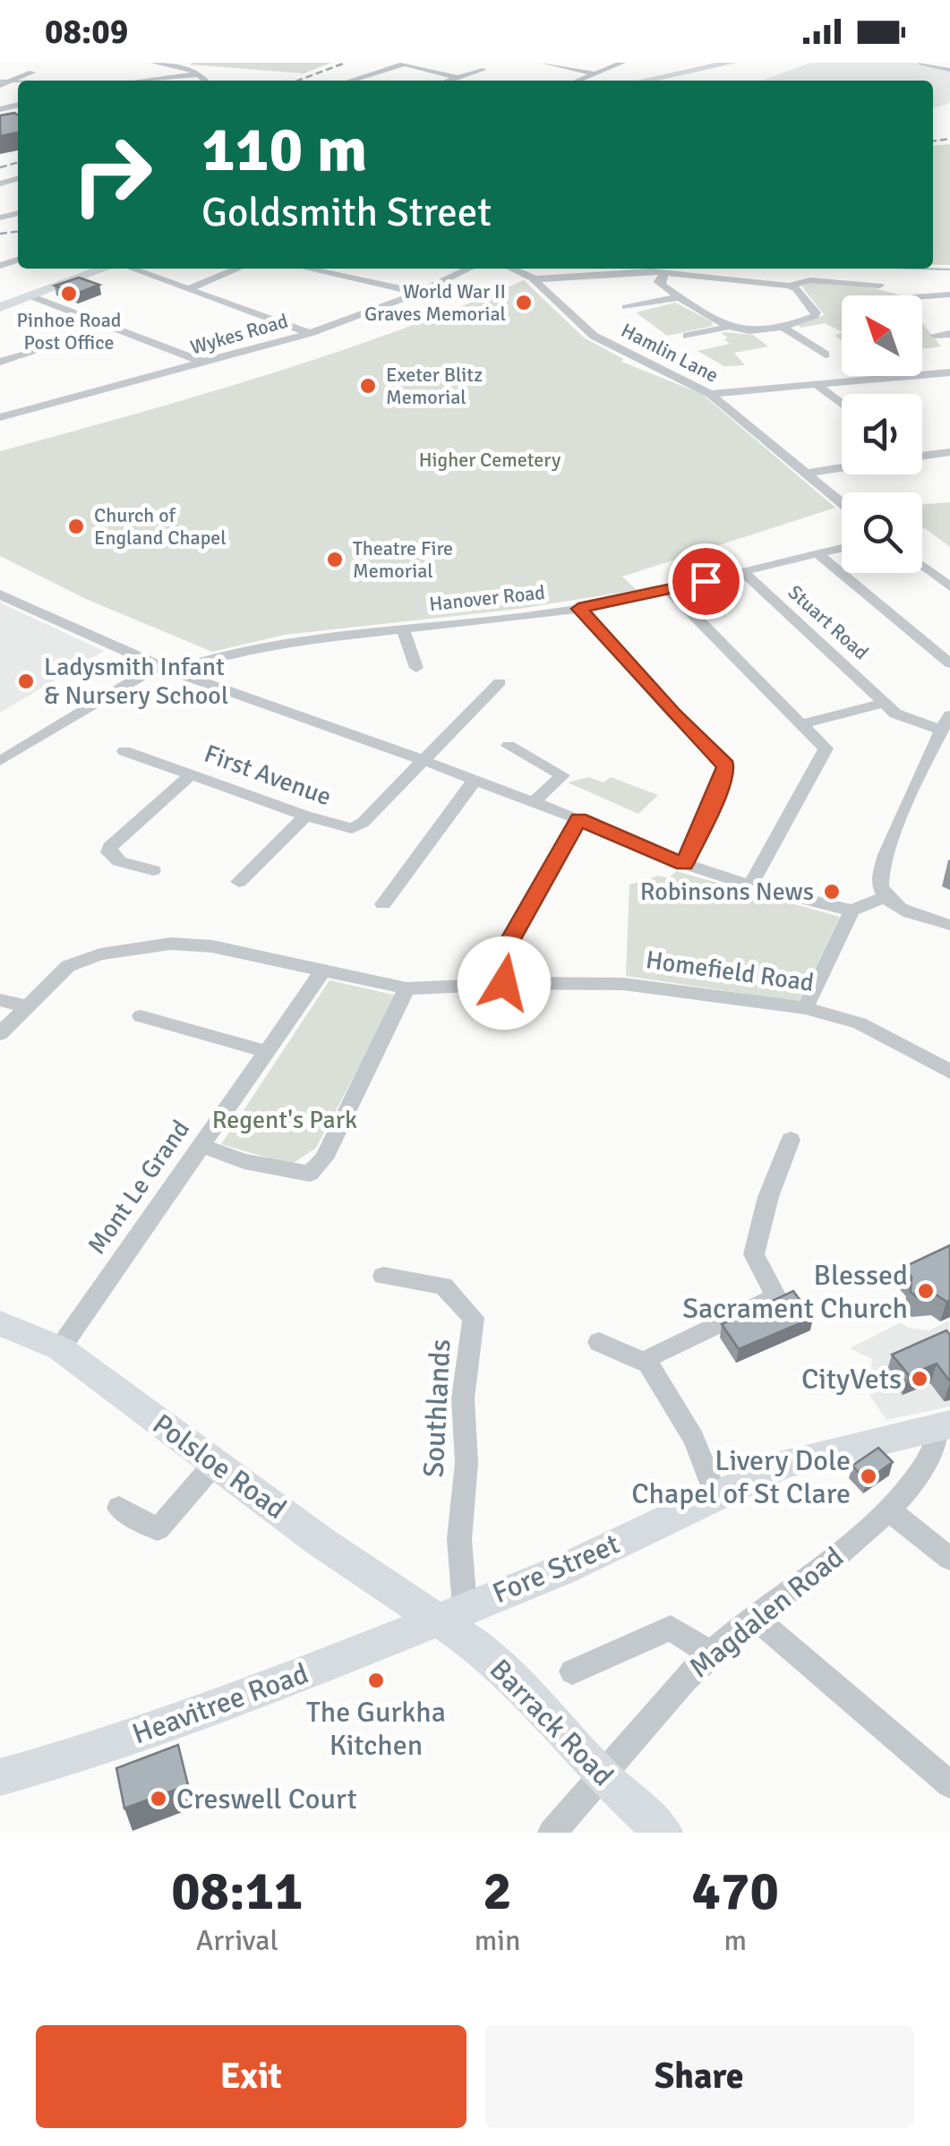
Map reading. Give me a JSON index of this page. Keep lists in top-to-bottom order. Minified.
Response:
{"streets":{"main road":["Polsloe Road","Fore Street","Heavitree Road","Barrack Road"],"street":["Wykes Road","Hamlin Lane","Hanover Road","Stuart Road","First Avenue","Homefield Road","Mont Le Grand","Southlands","Magdalen Road"]},"crossings":[["Hanover Road","Stuart Road"],["Mont Le Grand","Polsloe Road"],["Southlands","Polsloe Road"],["Southlands","Fore Street"],["Southlands","Heavitree Road"],["Southlands","Barrack Road"],["Polsloe Road","Fore Street"],["Polsloe Road","Heavitree Road"],["Polsloe Road","Barrack Road"],["Fore Street","Magdalen Road"],["Fore Street","Heavitree Road"],["Fore Street","Barrack Road"],["Magdalen Road","Barrack Road"],["Heavitree Road","Barrack Road"]],"parks":["Higher Cemetery","Regent's Park"],"places":["Pinhoe Road Post Office","World War II Graves Memorial","Exeter Blitz Memorial","Church of England Chapel","Theatre Fire Memorial","Ladysmith Infant & Nursery School","Robinsons News","Blessed Sacrament Church","CityVets","Livery Dole Chapel of St Clare","The Gurkha Kitchen","Creswell Court"],"north":"top left","page":{"status":"08:09","turn":["110 m","Goldsmith Street"],"eta":["08:11","Arrival","2","min","470","m"],"buttons":["Exit","Share"]}}
